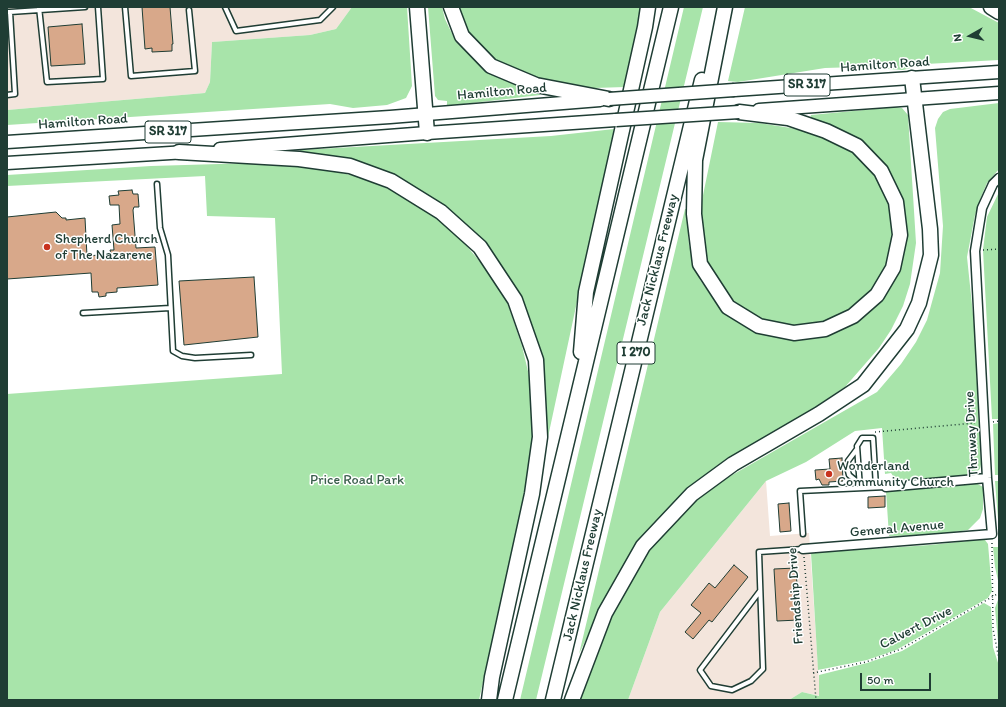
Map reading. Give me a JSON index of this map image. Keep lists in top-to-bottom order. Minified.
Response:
{"streets":{"highway":["Jack Nicklaus Freeway","I 270"],"main road":["Hamilton Road","SR 317"],"street":["Thruway Drive","General Avenue"],"lane":["Friendship Drive"],"path":["Calvert Drive"]},"crossings":[["Thruway Drive","General Avenue"],["General Avenue","Friendship Drive"],["Friendship Drive","Calvert Drive"]],"parks":["Price Road Park"],"places":["Shepherd Church of The Nazarene","Wonderland Community Church"],"scale_bar":"50 m","north":"left"}
